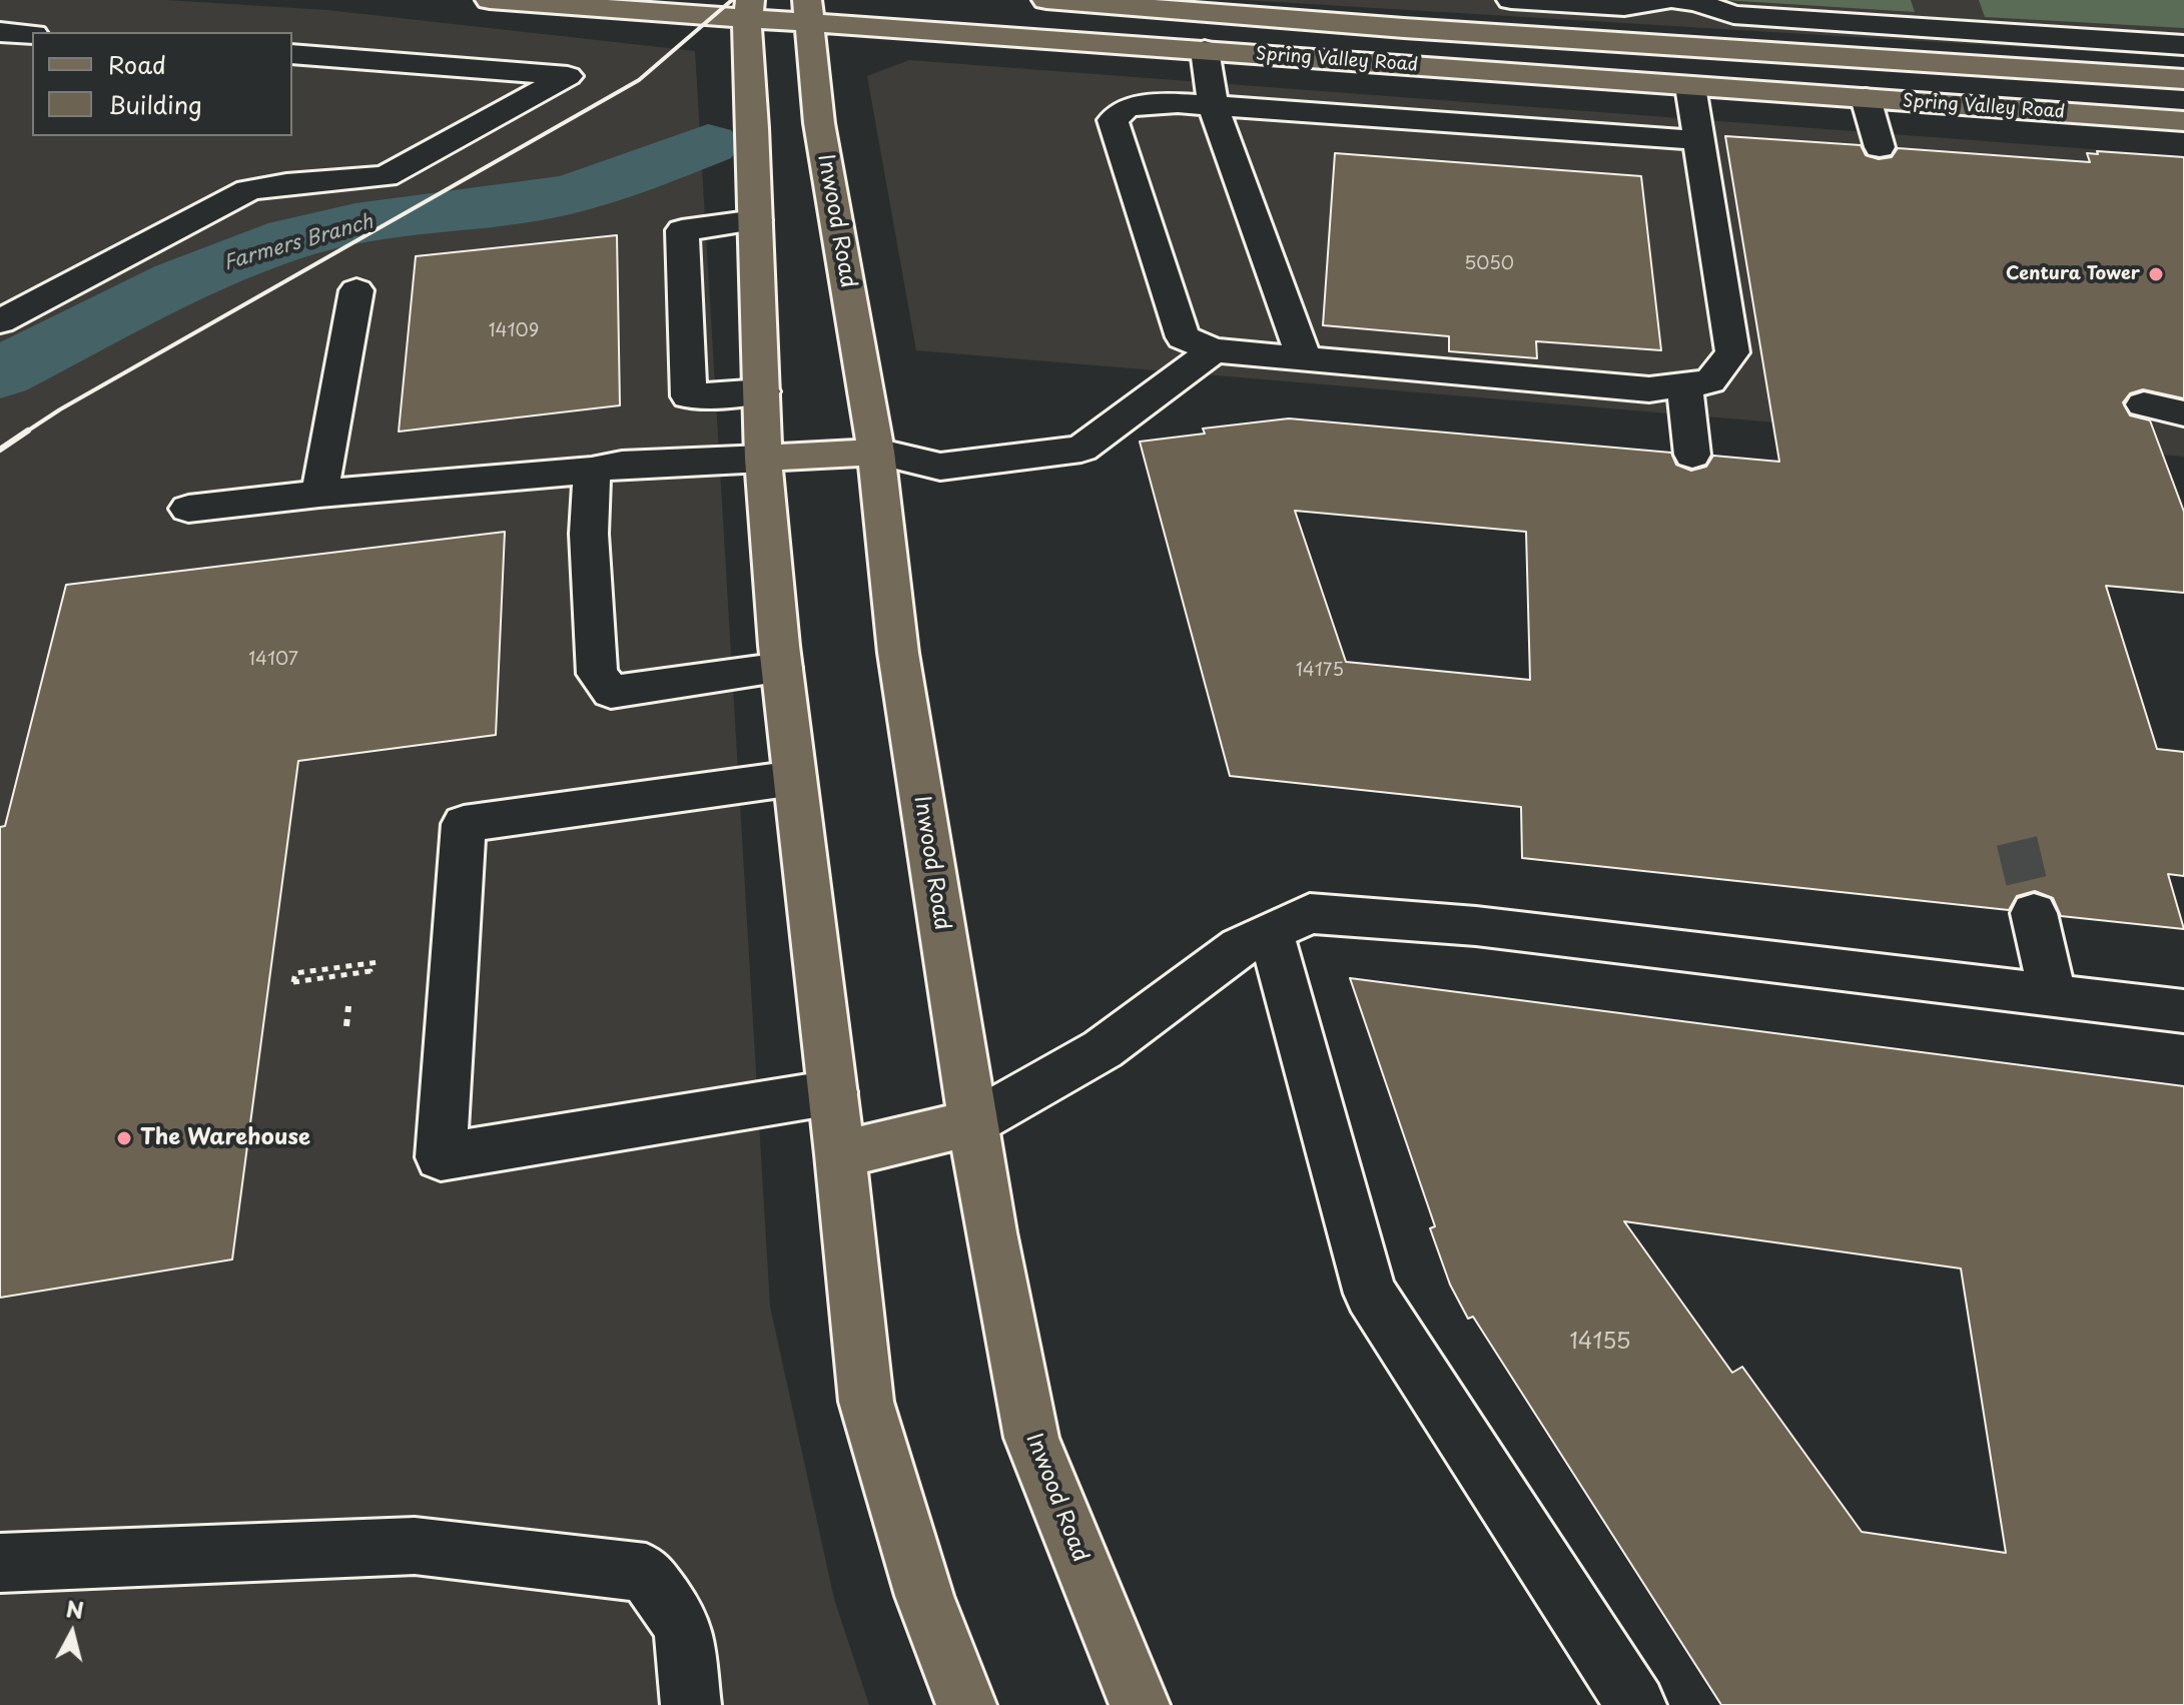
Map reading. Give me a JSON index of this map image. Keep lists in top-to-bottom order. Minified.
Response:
{"streets":{"main road":["Spring Valley Road","Inwood Road"]},"crossings":[["Spring Valley Road","Inwood Road"]],"water":["Farmers Branch"],"places":["Centura Tower","The Warehouse"],"house_numbers":["5050","14109","14107","14175","14155"],"legend":["Road","Building"],"north":"top"}
